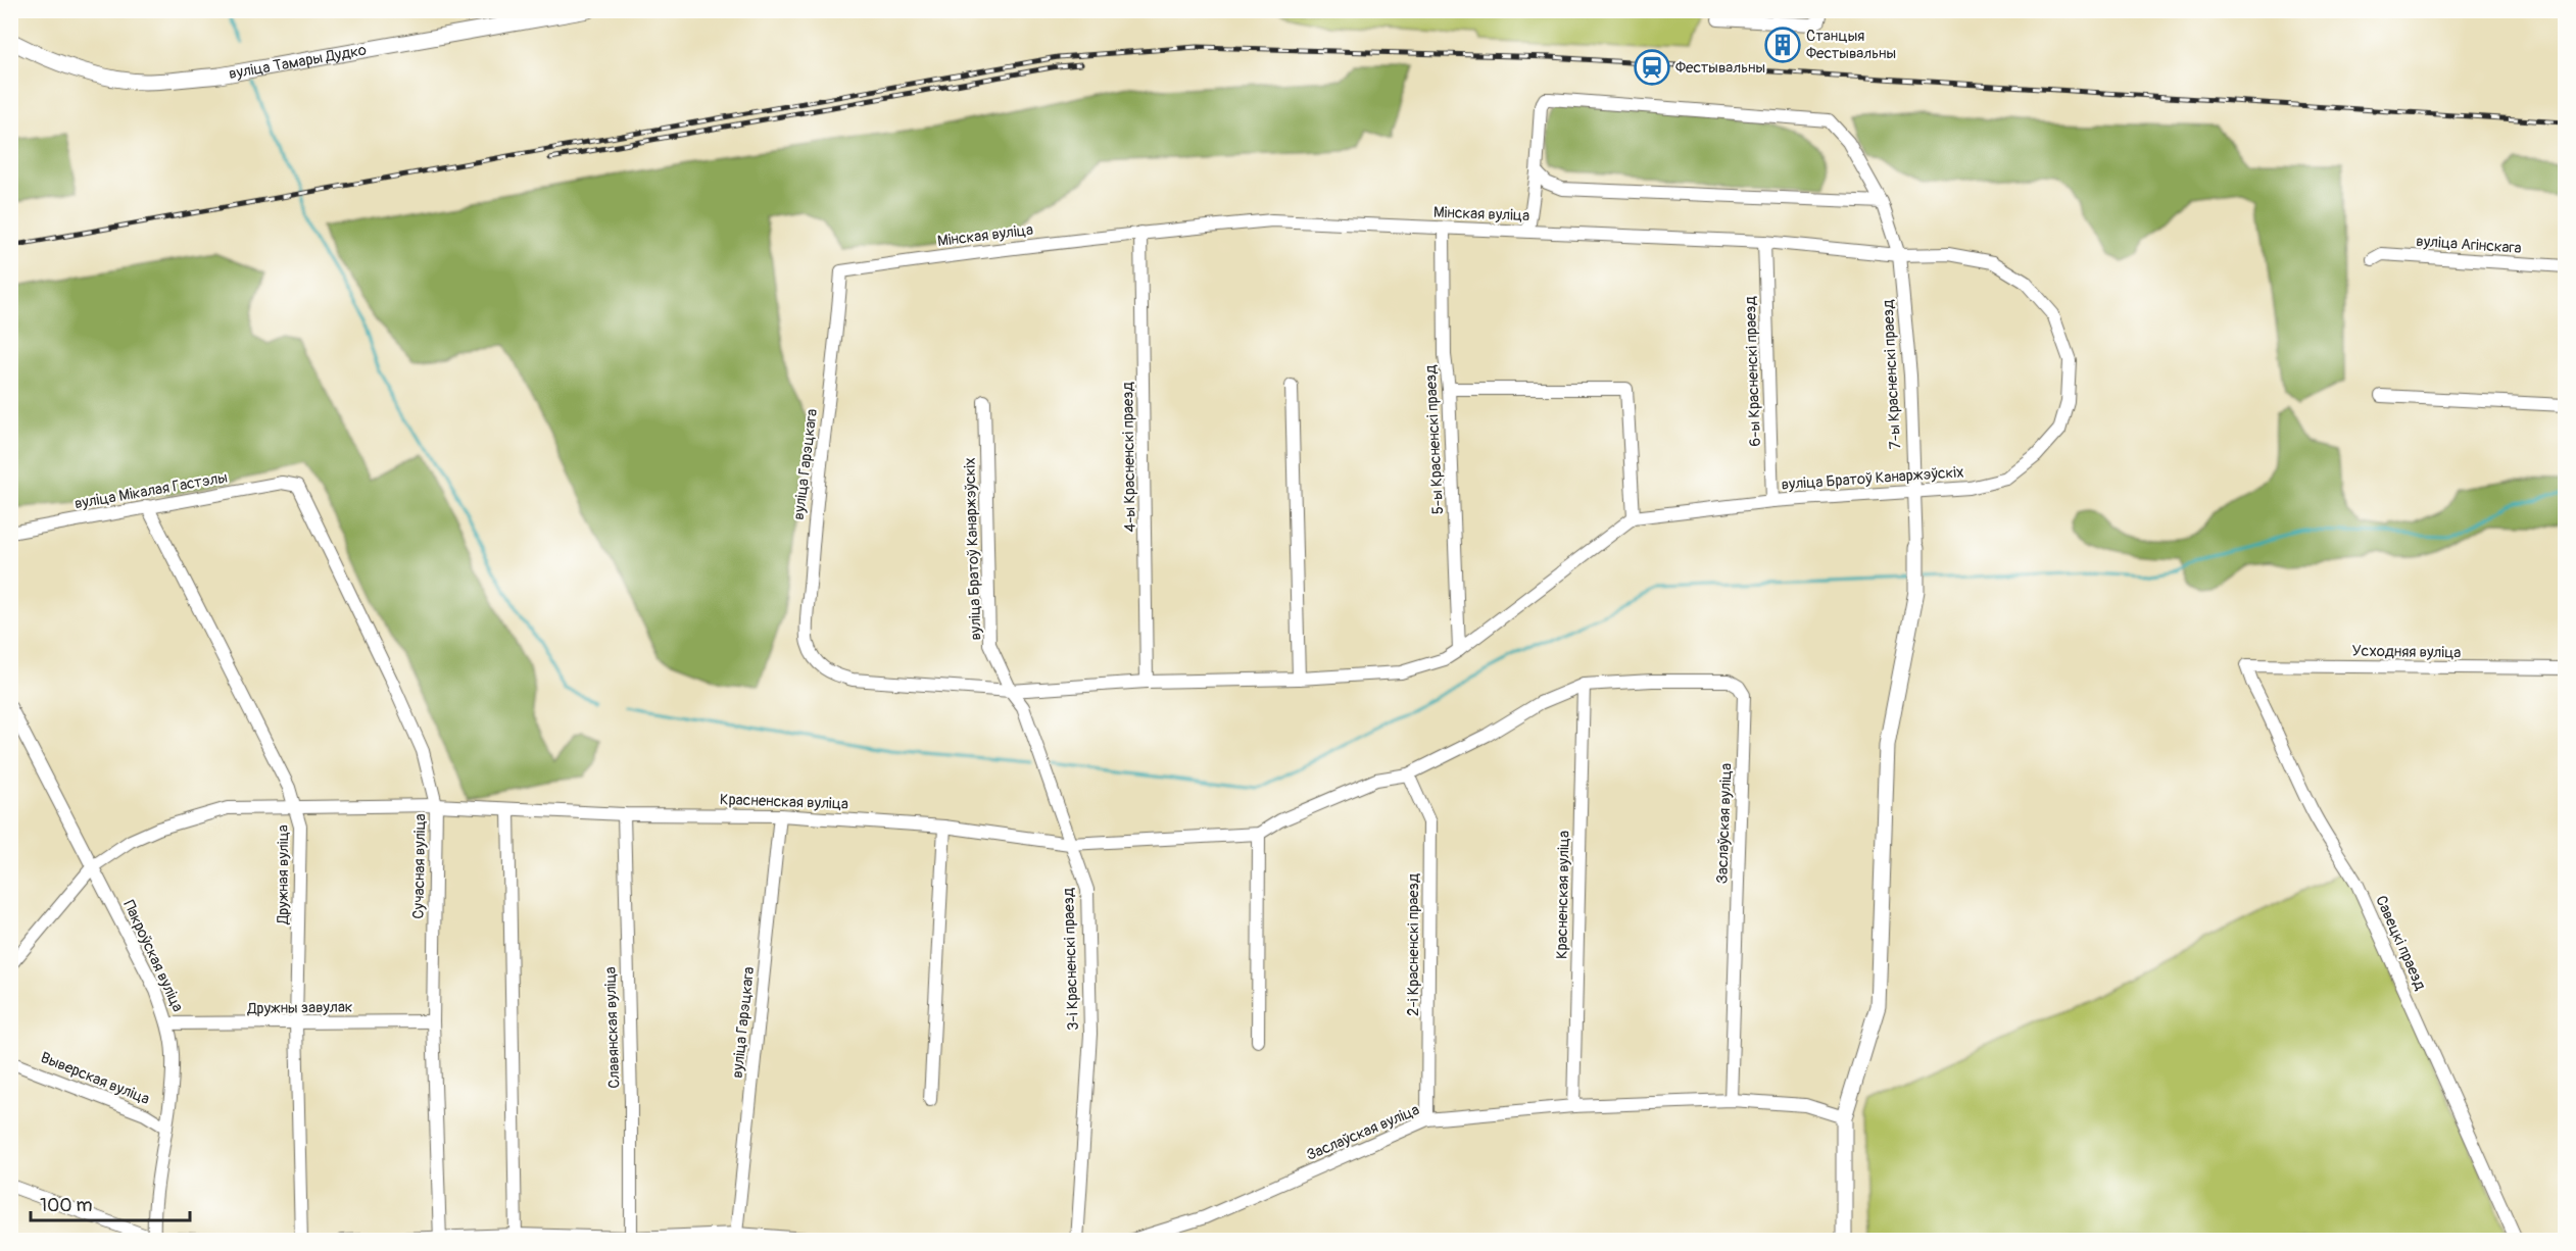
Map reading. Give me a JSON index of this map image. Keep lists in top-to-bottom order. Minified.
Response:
{"streets":{"street":["вуліца Тамары Дудко","Мінская вуліца","вуліца Агінскага","6-ы Красненскі праезд","7-ы Красненскі праезд","5-ы Красненскі праезд","4-ы Красненскі праезд","вуліца Гарэцкага","вуліца Братоў Канаржэўскіх","вуліца Мікалая Гастэлы","Усходняя вуліца","Красненская вуліца","Заслаўская вуліца","Сучасная вуліца","Дружная вуліца","Савецкі праезд","2-і Красненскі праезд","Пакроўская вуліца","3-і Красненскі праезд","Дружны завулак","Славянская вуліца","Выверская вуліца"]},"crossings":[["Мінская вуліца","6-ы Красненскі праезд"],["Мінская вуліца","7-ы Красненскі праезд"],["Мінская вуліца","5-ы Красненскі праезд"],["Мінская вуліца","4-ы Красненскі праезд"],["Мінская вуліца","вуліца Гарэцкага"],["Мінская вуліца","вуліца Братоў Канаржэўскіх"],["6-ы Красненскі праезд","вуліца Братоў Канаржэўскіх"],["7-ы Красненскі праезд","вуліца Братоў Канаржэўскіх"],["вуліца Гарэцкага","вуліца Братоў Канаржэўскіх"],["вуліца Гарэцкага","Красненская вуліца"],["вуліца Гарэцкага","3-і Красненскі праезд"],["вуліца Братоў Канаржэўскіх","3-і Красненскі праезд"],["вуліца Мікалая Гастэлы","Сучасная вуліца"],["вуліца Мікалая Гастэлы","Дружная вуліца"],["Усходняя вуліца","Савецкі праезд"],["Красненская вуліца","Заслаўская вуліца"],["Красненская вуліца","Сучасная вуліца"],["Красненская вуліца","Дружная вуліца"],["Красненская вуліца","2-і Красненскі праезд"],["Красненская вуліца","Пакроўская вуліца"],["Красненская вуліца","3-і Красненскі праезд"],["Красненская вуліца","Славянская вуліца"],["Заслаўская вуліца","2-і Красненскі праезд"],["Сучасная вуліца","Дружны завулак"],["Дружная вуліца","Дружны завулак"],["Пакроўская вуліца","Дружны завулак"],["Пакроўская вуліца","Выверская вуліца"]],"places":{"building":["Станцыя Фестывальны"],"station":["Фестывальны"]},"scale_bar":"100 m"}
